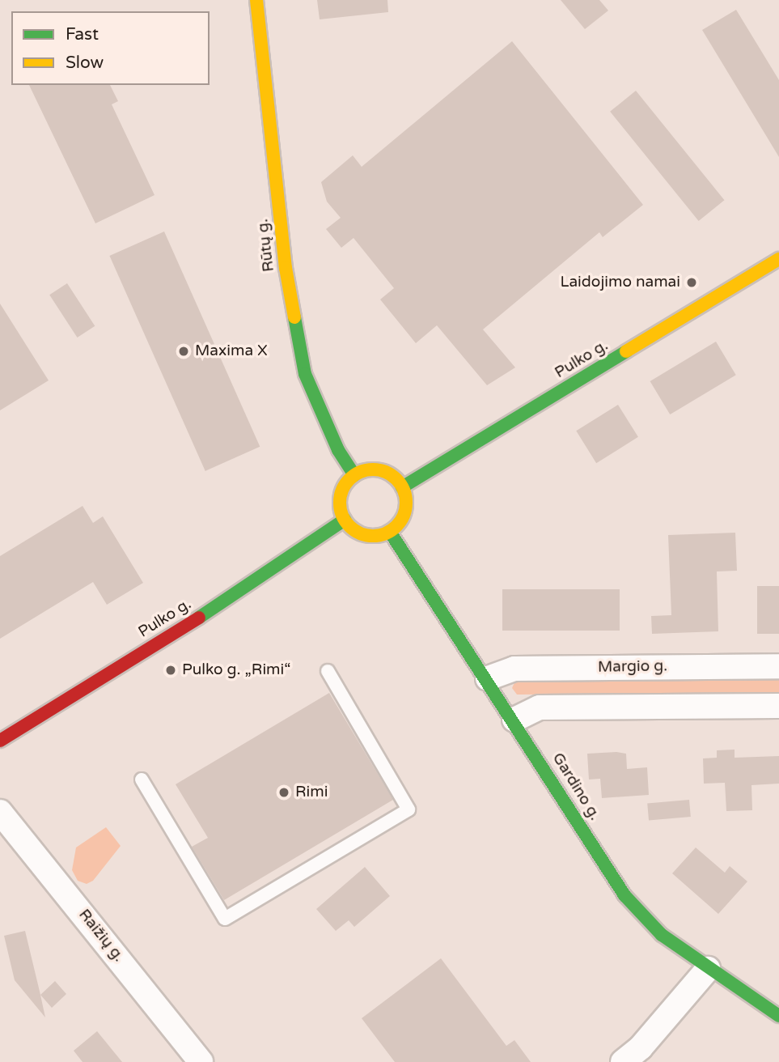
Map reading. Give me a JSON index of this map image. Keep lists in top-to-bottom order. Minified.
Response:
{"streets":{"street":["Rūtų g.","Pulko g.","Margio g.","Gardino g.","Raižių g."]},"crossings":[["Rūtų g.","Pulko g."],["Rūtų g.","Gardino g."],["Pulko g.","Gardino g."],["Margio g.","Gardino g."]],"places":["Laidojimo namai","Maxima X","Pulko g. „Rimi“","Rimi"],"legend":["Fast","Slow"]}
